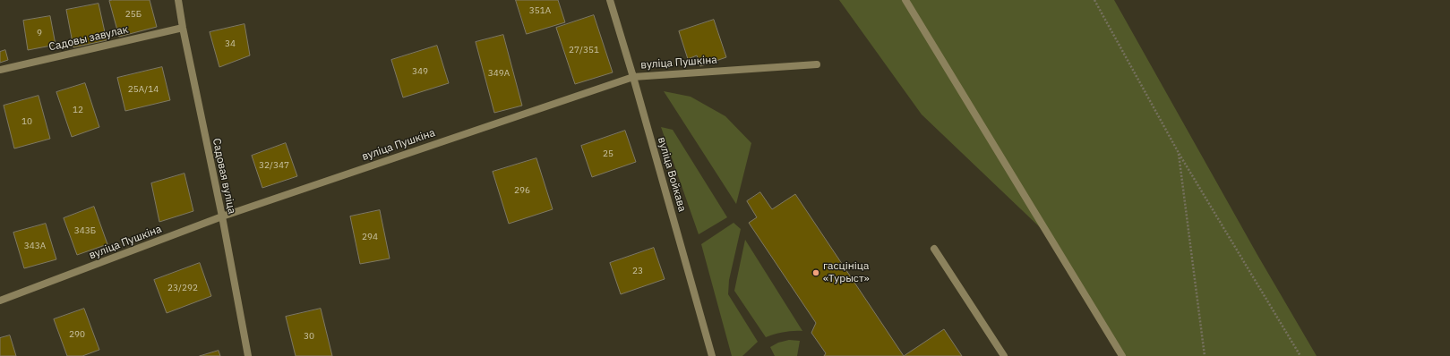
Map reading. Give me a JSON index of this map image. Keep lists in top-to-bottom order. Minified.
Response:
{"streets":{"street":["Садовы завулак","вуліца Пушкіна","вуліца Войкава","Садовая вуліца"]},"crossings":[["Садовы завулак","Садовая вуліца"],["вуліца Пушкіна","вуліца Войкава"],["вуліца Пушкіна","Садовая вуліца"]],"places":["гасцініца «Турыст»"],"house_numbers":["351А","25Б","9","34","27/351","349","349А","25А/14","12","10","25","32/347","296","343Б","294","343А","23","23/292","290","30"]}
